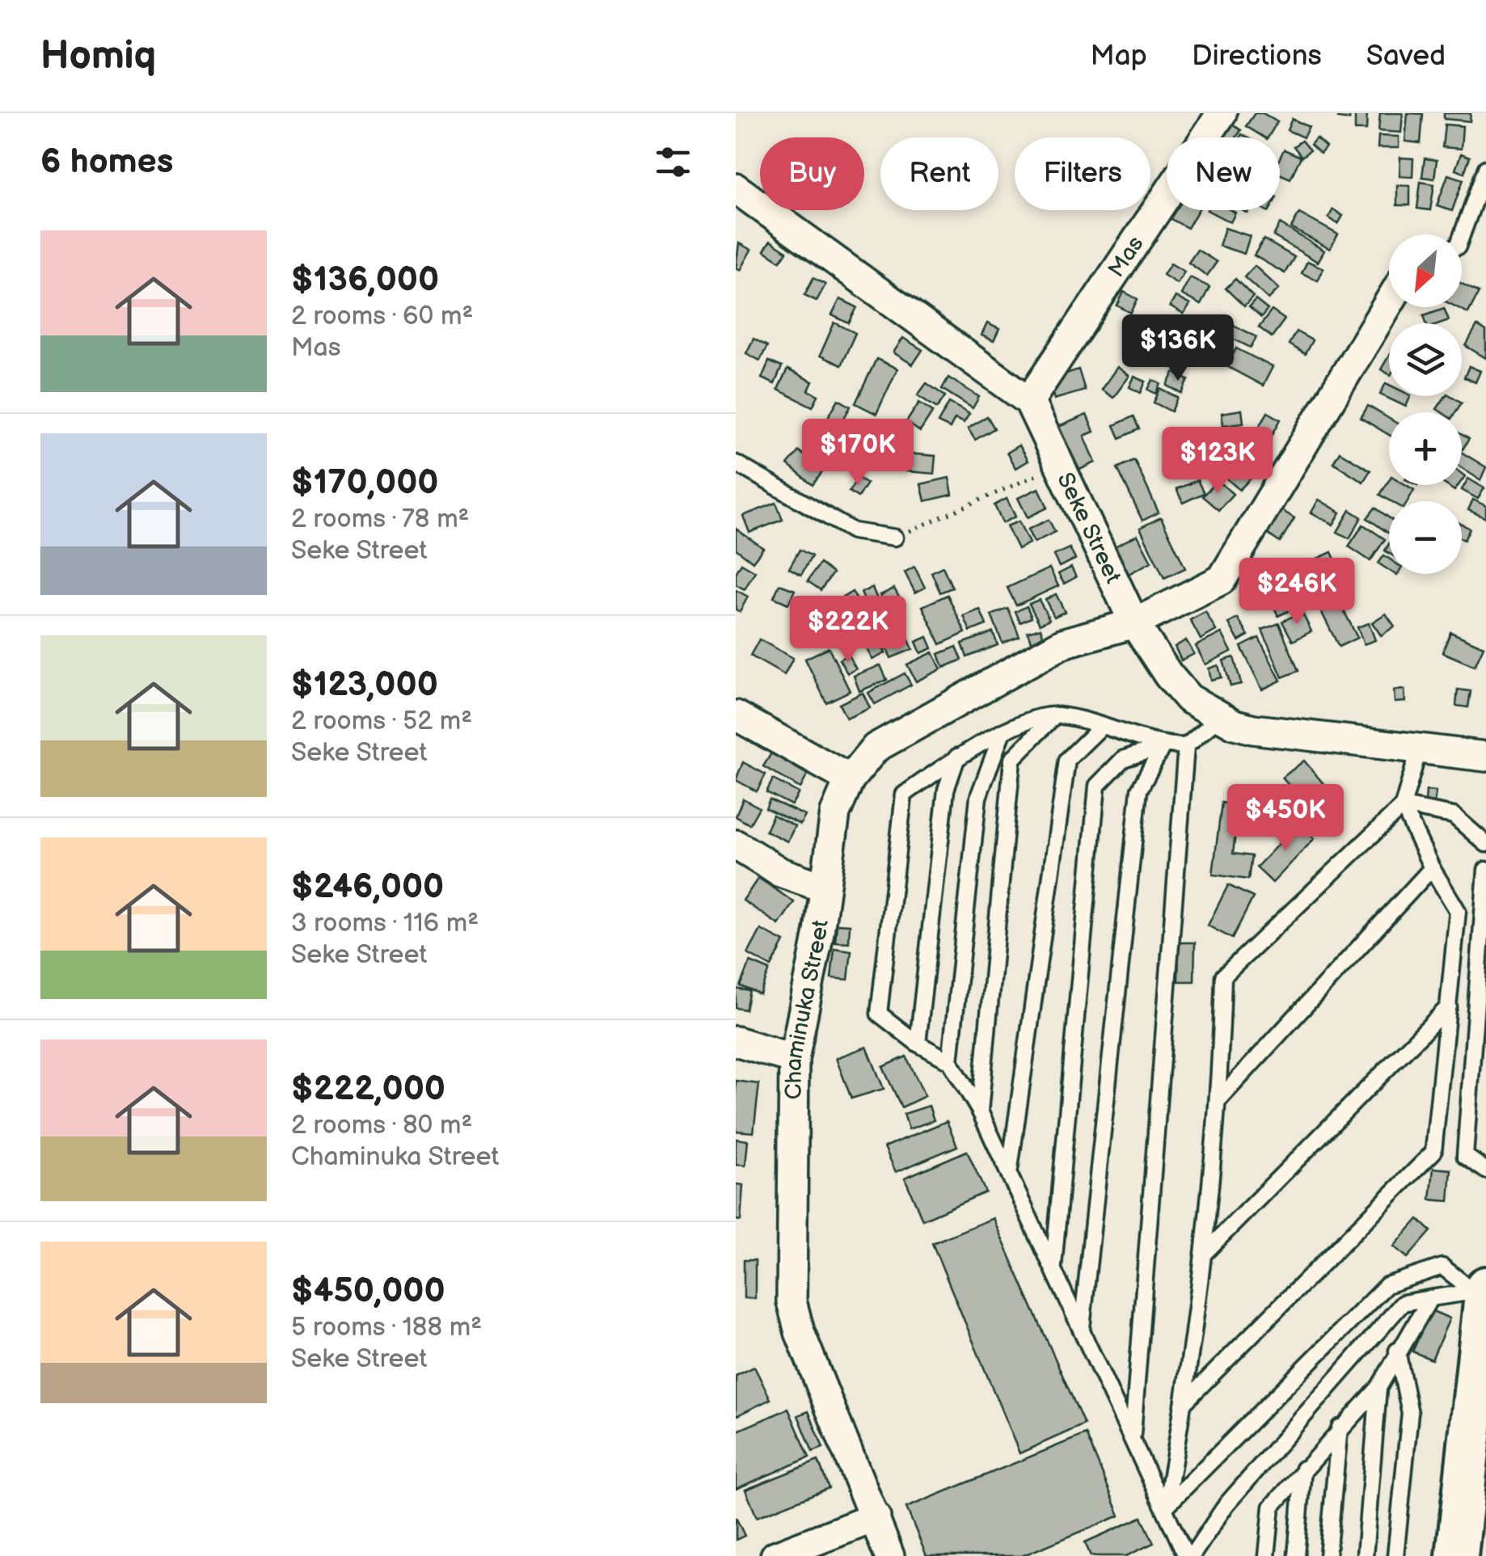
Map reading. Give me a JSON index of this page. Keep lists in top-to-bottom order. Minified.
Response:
{"streets":{"street":["Mas","Seke Street","Chaminuka Street"]},"crossings":[["Mas","Seke Street"],["Seke Street","Chaminuka Street"]],"north":"bottom left","page":{"header":"Homiq","nav":["Map","Directions","Saved"],"heading":"6 homes","chip":["Buy","Rent","Filters","New"],"list":[{"name":"$136,000","note":"2 rooms · 60 m² · Mas"},{"name":"$170,000","note":"2 rooms · 78 m² · Seke Street"},{"name":"$123,000","note":"2 rooms · 52 m² · Seke Street"},{"name":"$246,000","note":"3 rooms · 116 m² · Seke Street"},{"name":"$222,000","note":"2 rooms · 80 m² · Chaminuka Street"},{"name":"$450,000","note":"5 rooms · 188 m² · Seke Street"}],"map_buttons":["+","−"],"price":["$136K","$170K","$123K","$246K","$222K","$450K"]}}
